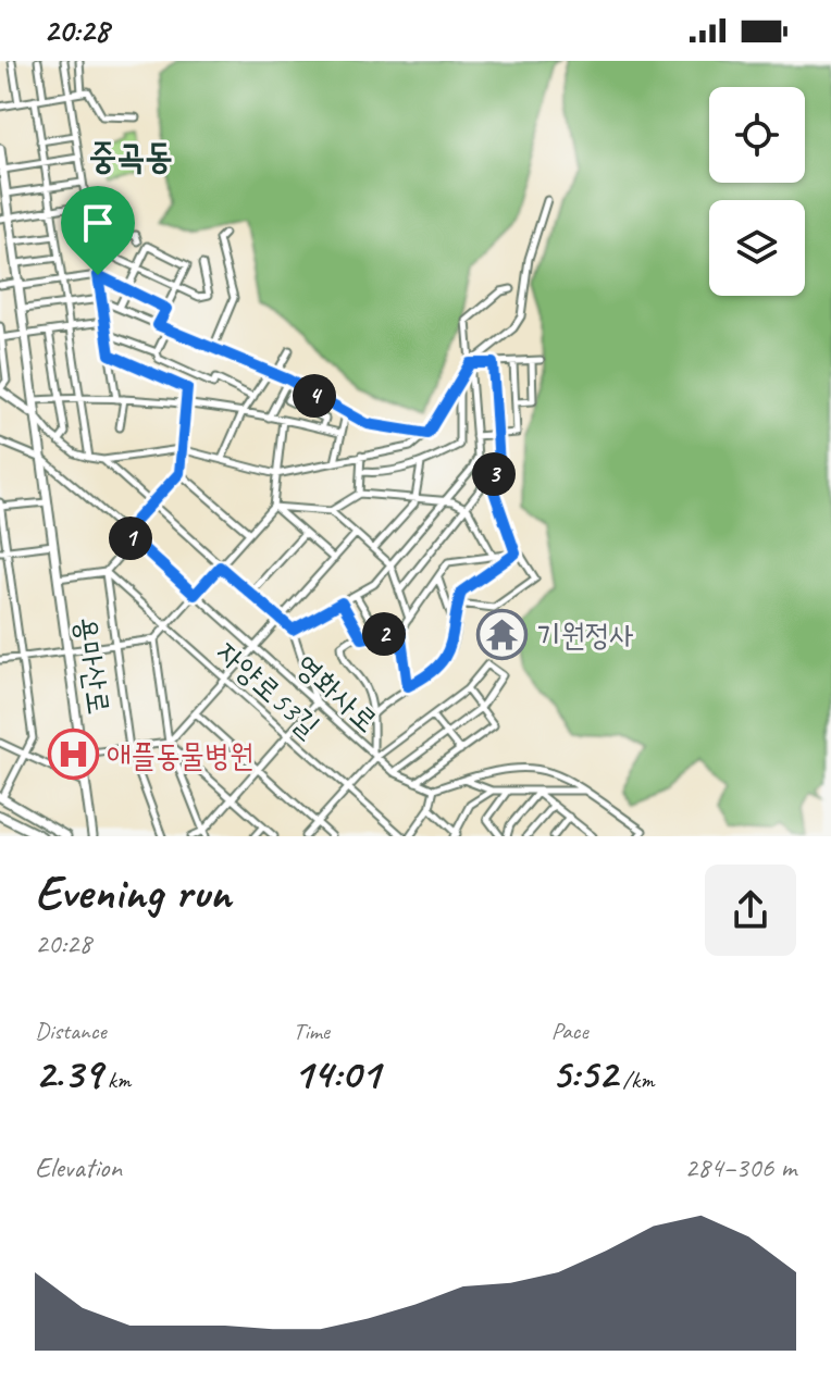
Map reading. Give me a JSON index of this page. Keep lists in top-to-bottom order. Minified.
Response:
{"streets":{"main road":["용마산로"],"street":["자양로53길","영화사로"]},"crossings":[["용마산로","영화사로"]],"districts":["중곡동"],"places":{"temple":["기원정사"],"hospital":["애플동물병원"]},"page":{"status":"20:28","pins":["4","3","1","2"],"heading":["Evening run","20:28"],"stats":[["Distance","2.39 km"],["Time","14:01"],["Pace","5:52 /km"]],"chart":["Elevation","284–306 m"]}}
